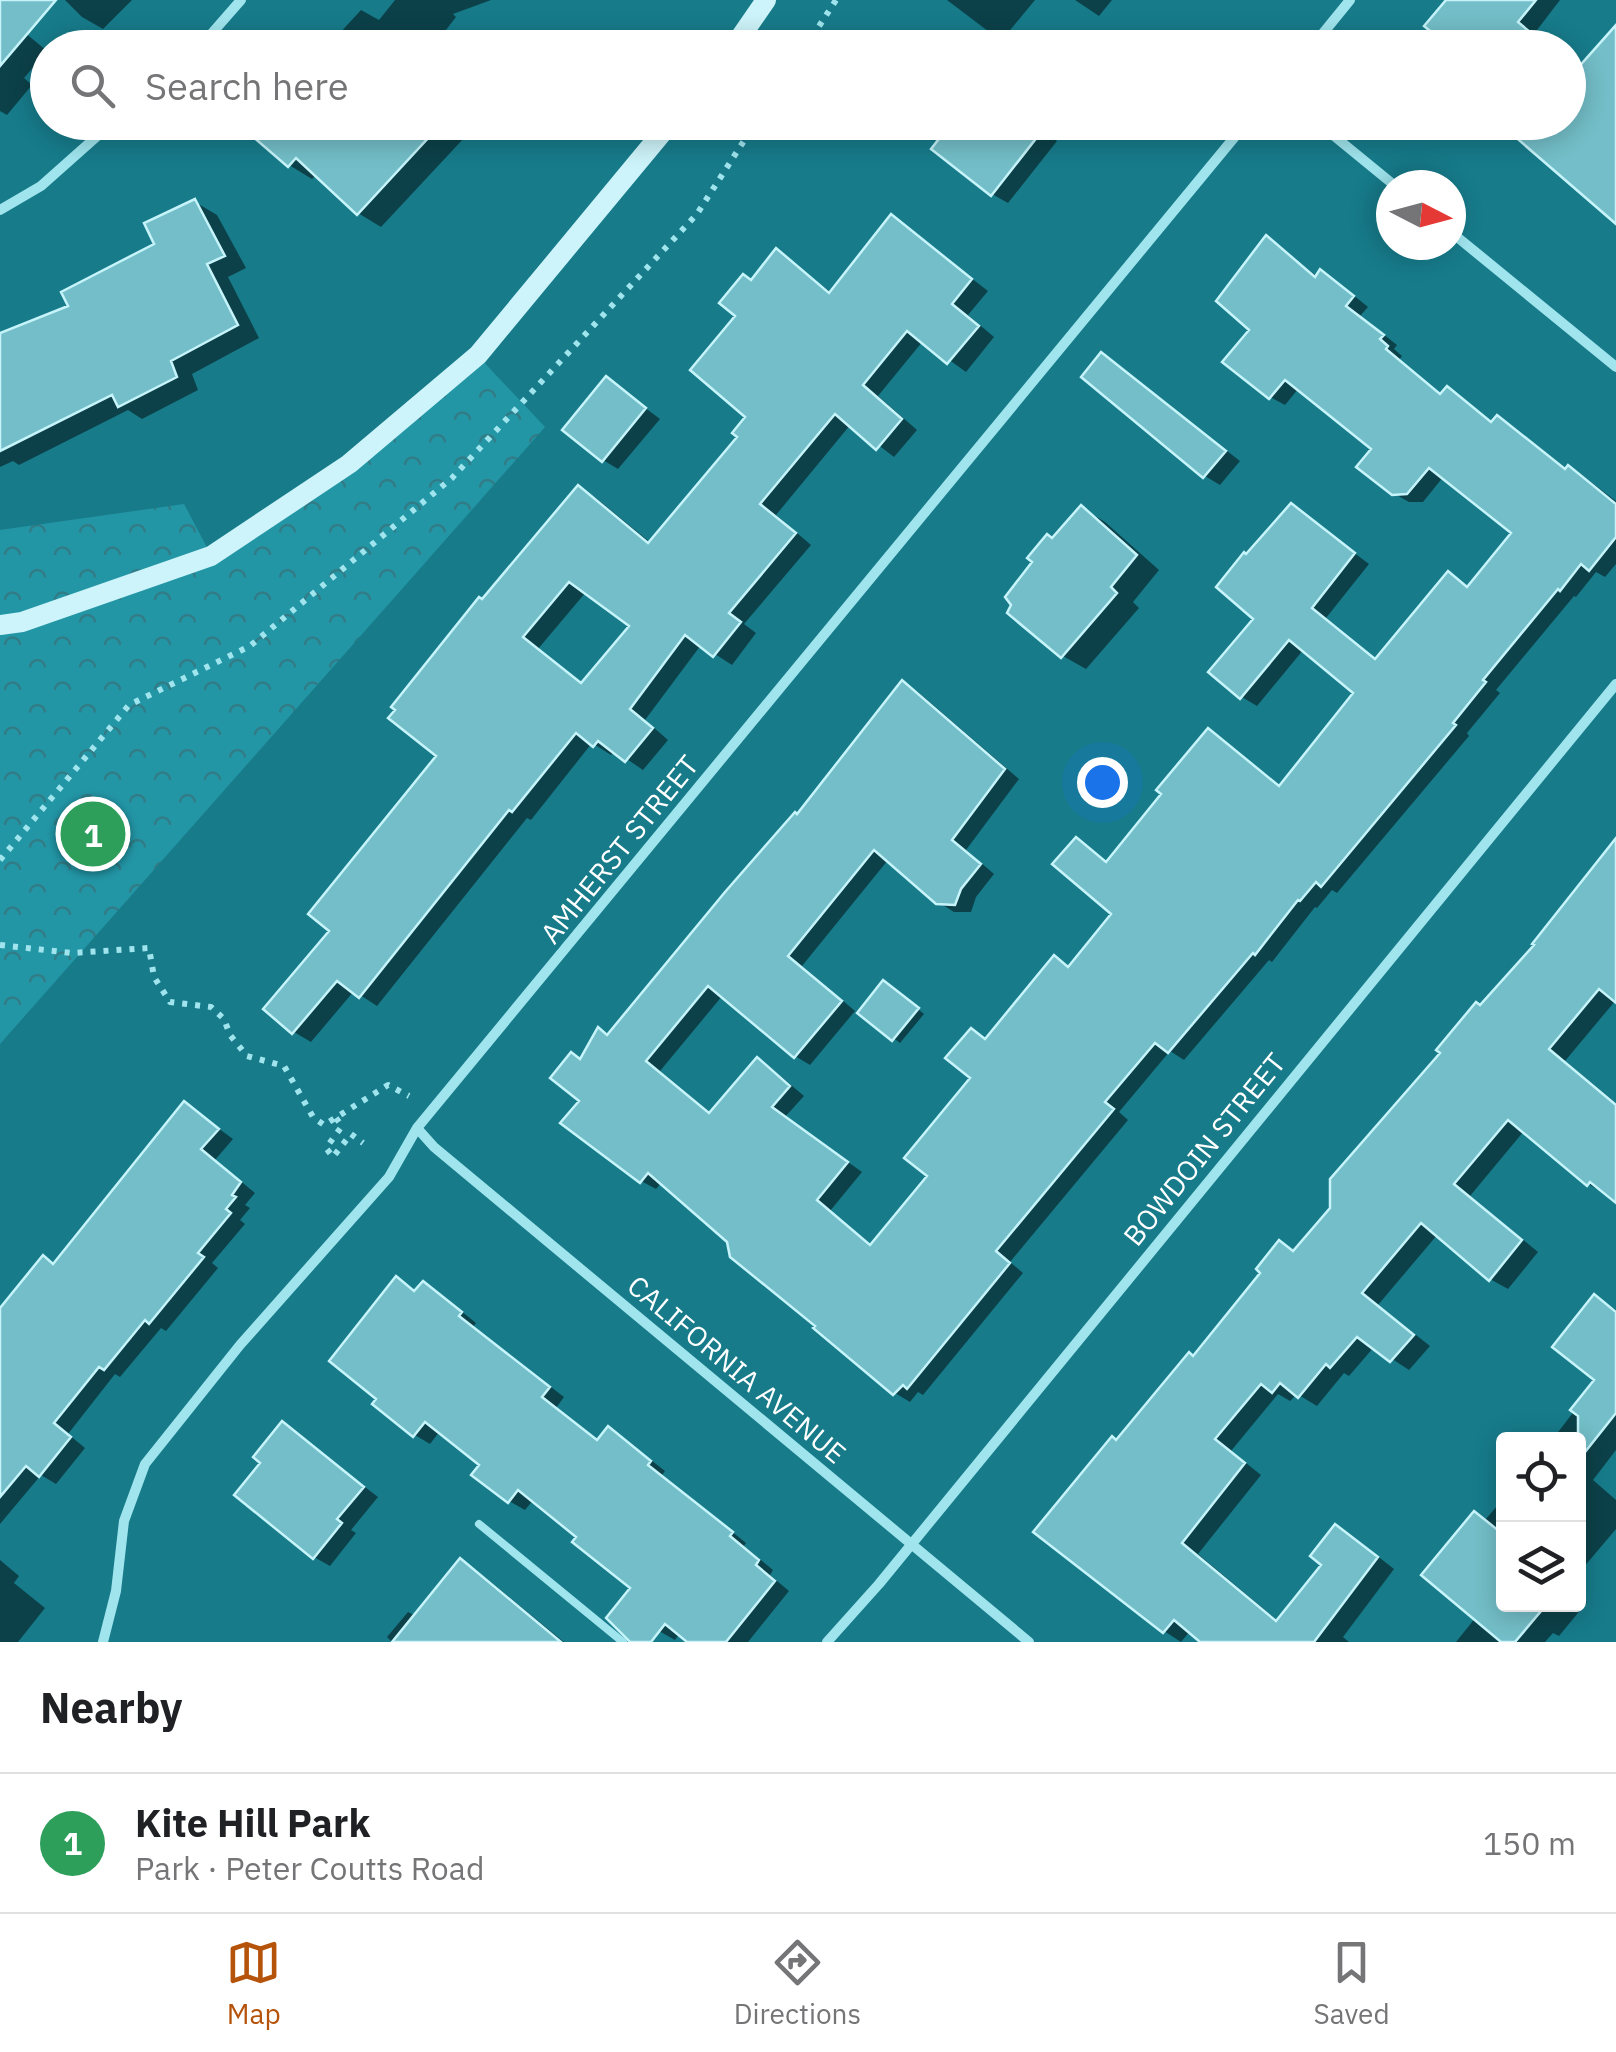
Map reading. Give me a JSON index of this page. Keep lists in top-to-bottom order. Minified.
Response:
{"streets":{"street":["AMHERST STREET","BOWDOIN STREET","CALIFORNIA AVENUE"]},"crossings":[["AMHERST STREET","CALIFORNIA AVENUE"],["BOWDOIN STREET","CALIFORNIA AVENUE"]],"north":"right","page":{"search":"Search here","pins":"1","heading":"Nearby","list":[{"mark":"1","name":"Kite Hill Park","note":"Park · Peter Coutts Road","value":"150 m"}],"nav":["Map","Directions","Saved"]}}
